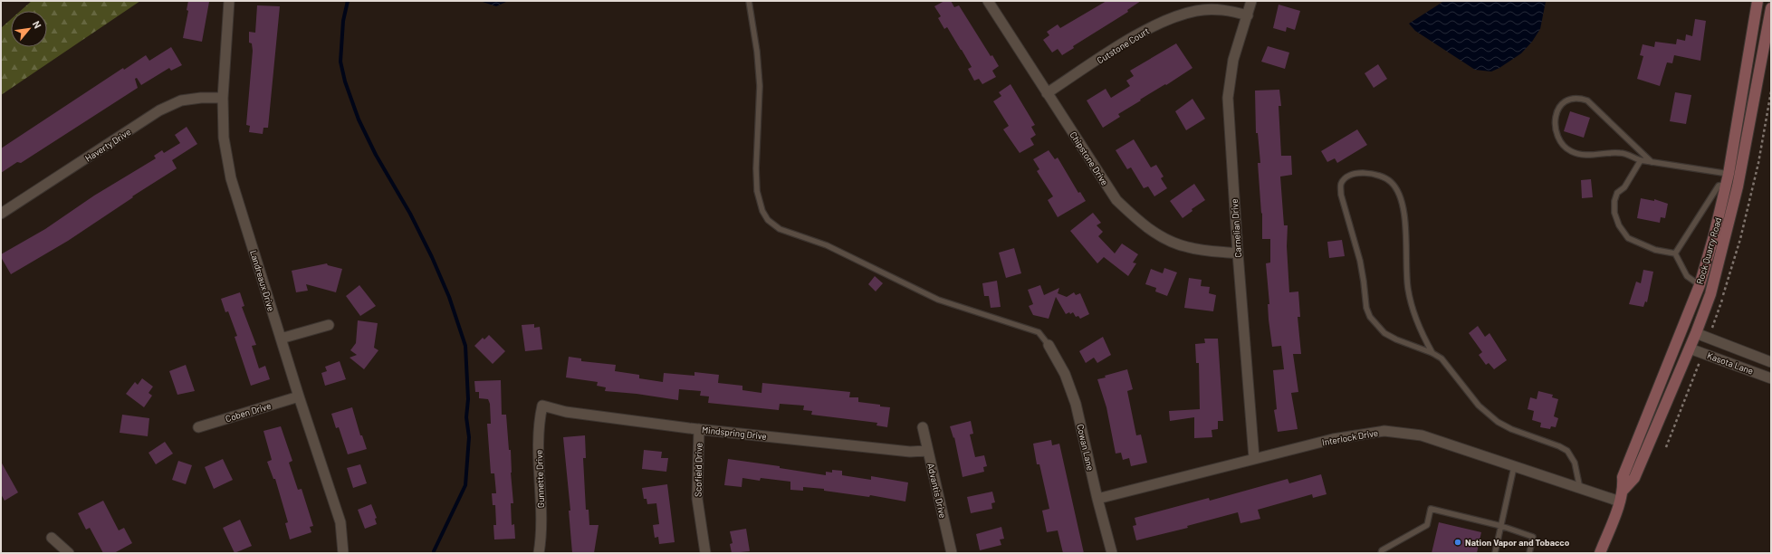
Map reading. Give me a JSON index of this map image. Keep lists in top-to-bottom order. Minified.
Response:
{"streets":{"main road":["Rock Quarry Road"],"street":["Cutstone Court","Haverty Drive","Chipstone Drive","Carnelian Drive","Landreaux Drive","Kasota Lane","Coben Drive","Mindspring Drive","Interlock Drive","Cowan Lane","Scofield Drive","Gunnette Drive","Advantis Drive"]},"crossings":[["Cutstone Court","Chipstone Drive"],["Cutstone Court","Carnelian Drive"],["Haverty Drive","Landreaux Drive"],["Chipstone Drive","Carnelian Drive"],["Carnelian Drive","Interlock Drive"],["Rock Quarry Road","Kasota Lane"],["Rock Quarry Road","Interlock Drive"],["Landreaux Drive","Coben Drive"],["Mindspring Drive","Scofield Drive"],["Mindspring Drive","Gunnette Drive"],["Mindspring Drive","Advantis Drive"],["Interlock Drive","Cowan Lane"]],"places":["Nation Vapor and Tobacco"],"north":"top right"}
